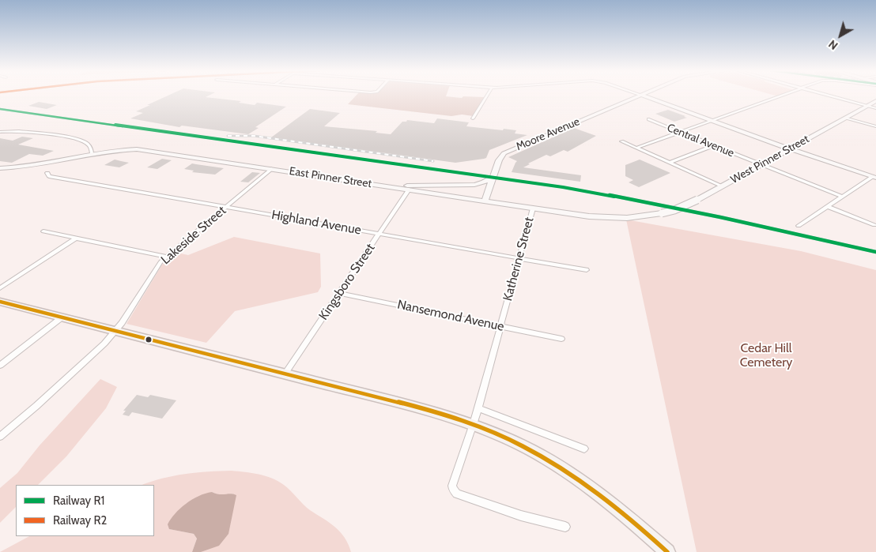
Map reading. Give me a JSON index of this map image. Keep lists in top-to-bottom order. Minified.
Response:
{"streets":{"main road":["Moore Avenue","West Pinner Street","East Pinner Street"],"street":["Central Avenue","Highland Avenue","Lakeside Street","Katherine Street","Kingsboro Street","Nansemond Avenue"]},"crossings":[["Moore Avenue","East Pinner Street"],["Central Avenue","West Pinner Street"],["West Pinner Street","East Pinner Street"],["East Pinner Street","Lakeside Street"],["East Pinner Street","Katherine Street"],["East Pinner Street","Kingsboro Street"],["Highland Avenue","Lakeside Street"],["Highland Avenue","Katherine Street"],["Highland Avenue","Kingsboro Street"],["Katherine Street","Nansemond Avenue"],["Kingsboro Street","Nansemond Avenue"]],"parks":["Cedar Hill Cemetery"],"lines":["rail line R1"],"legend":["Railway R1","Railway R2"],"north":"bottom left"}
